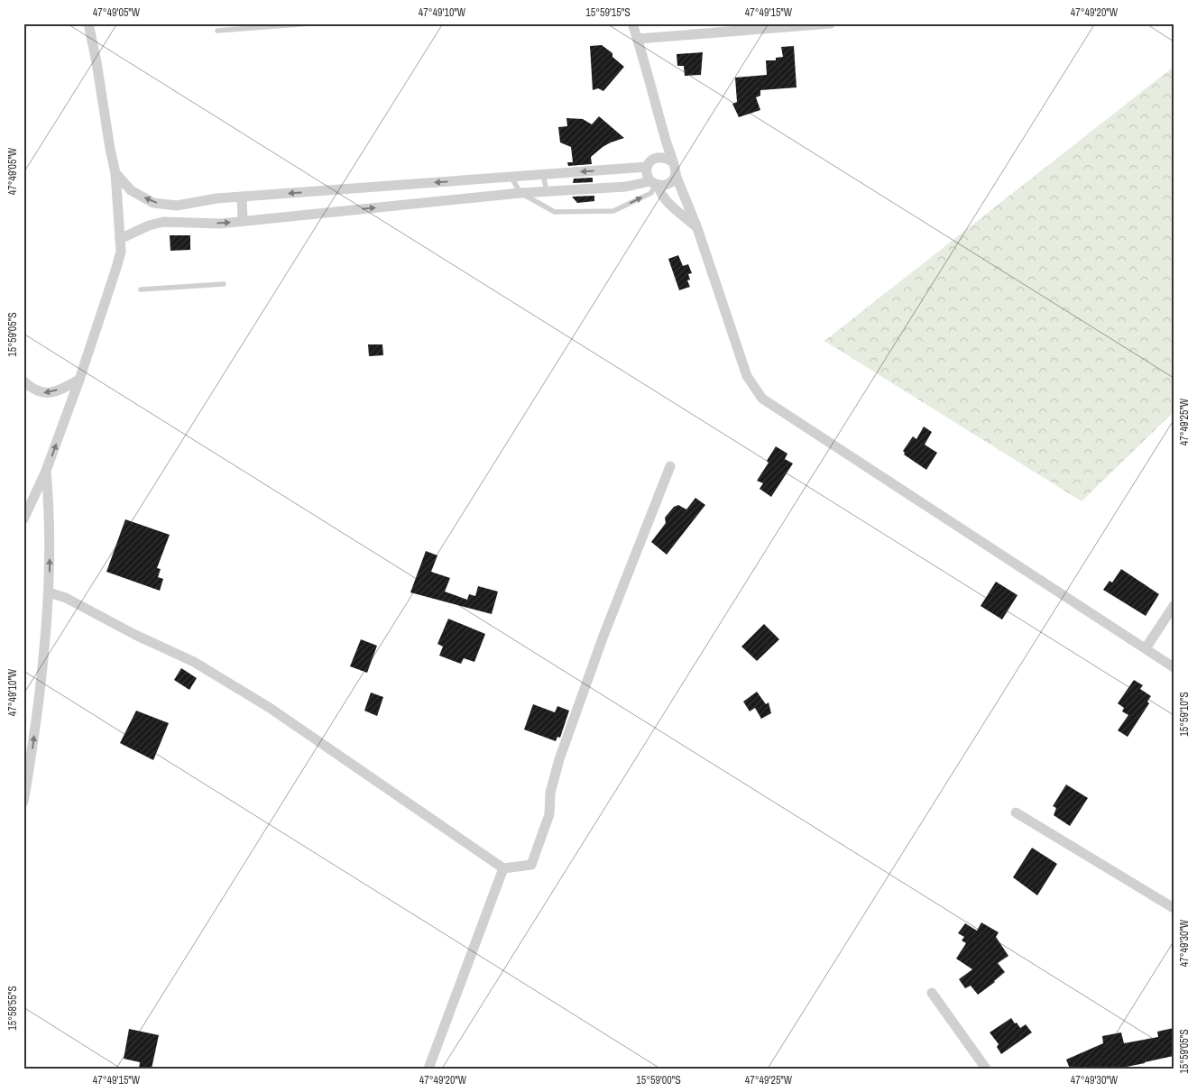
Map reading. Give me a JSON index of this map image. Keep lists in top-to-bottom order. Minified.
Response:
{"coordinates":["47°49'05\"W","47°49'10\"W","15°59'15\"S","47°49'15\"W","47°49'20\"W","15°59'05\"S","47°49'25\"W","15°59'10\"S","47°49'30\"W","15°58'55\"S","15°59'00\"S"]}
